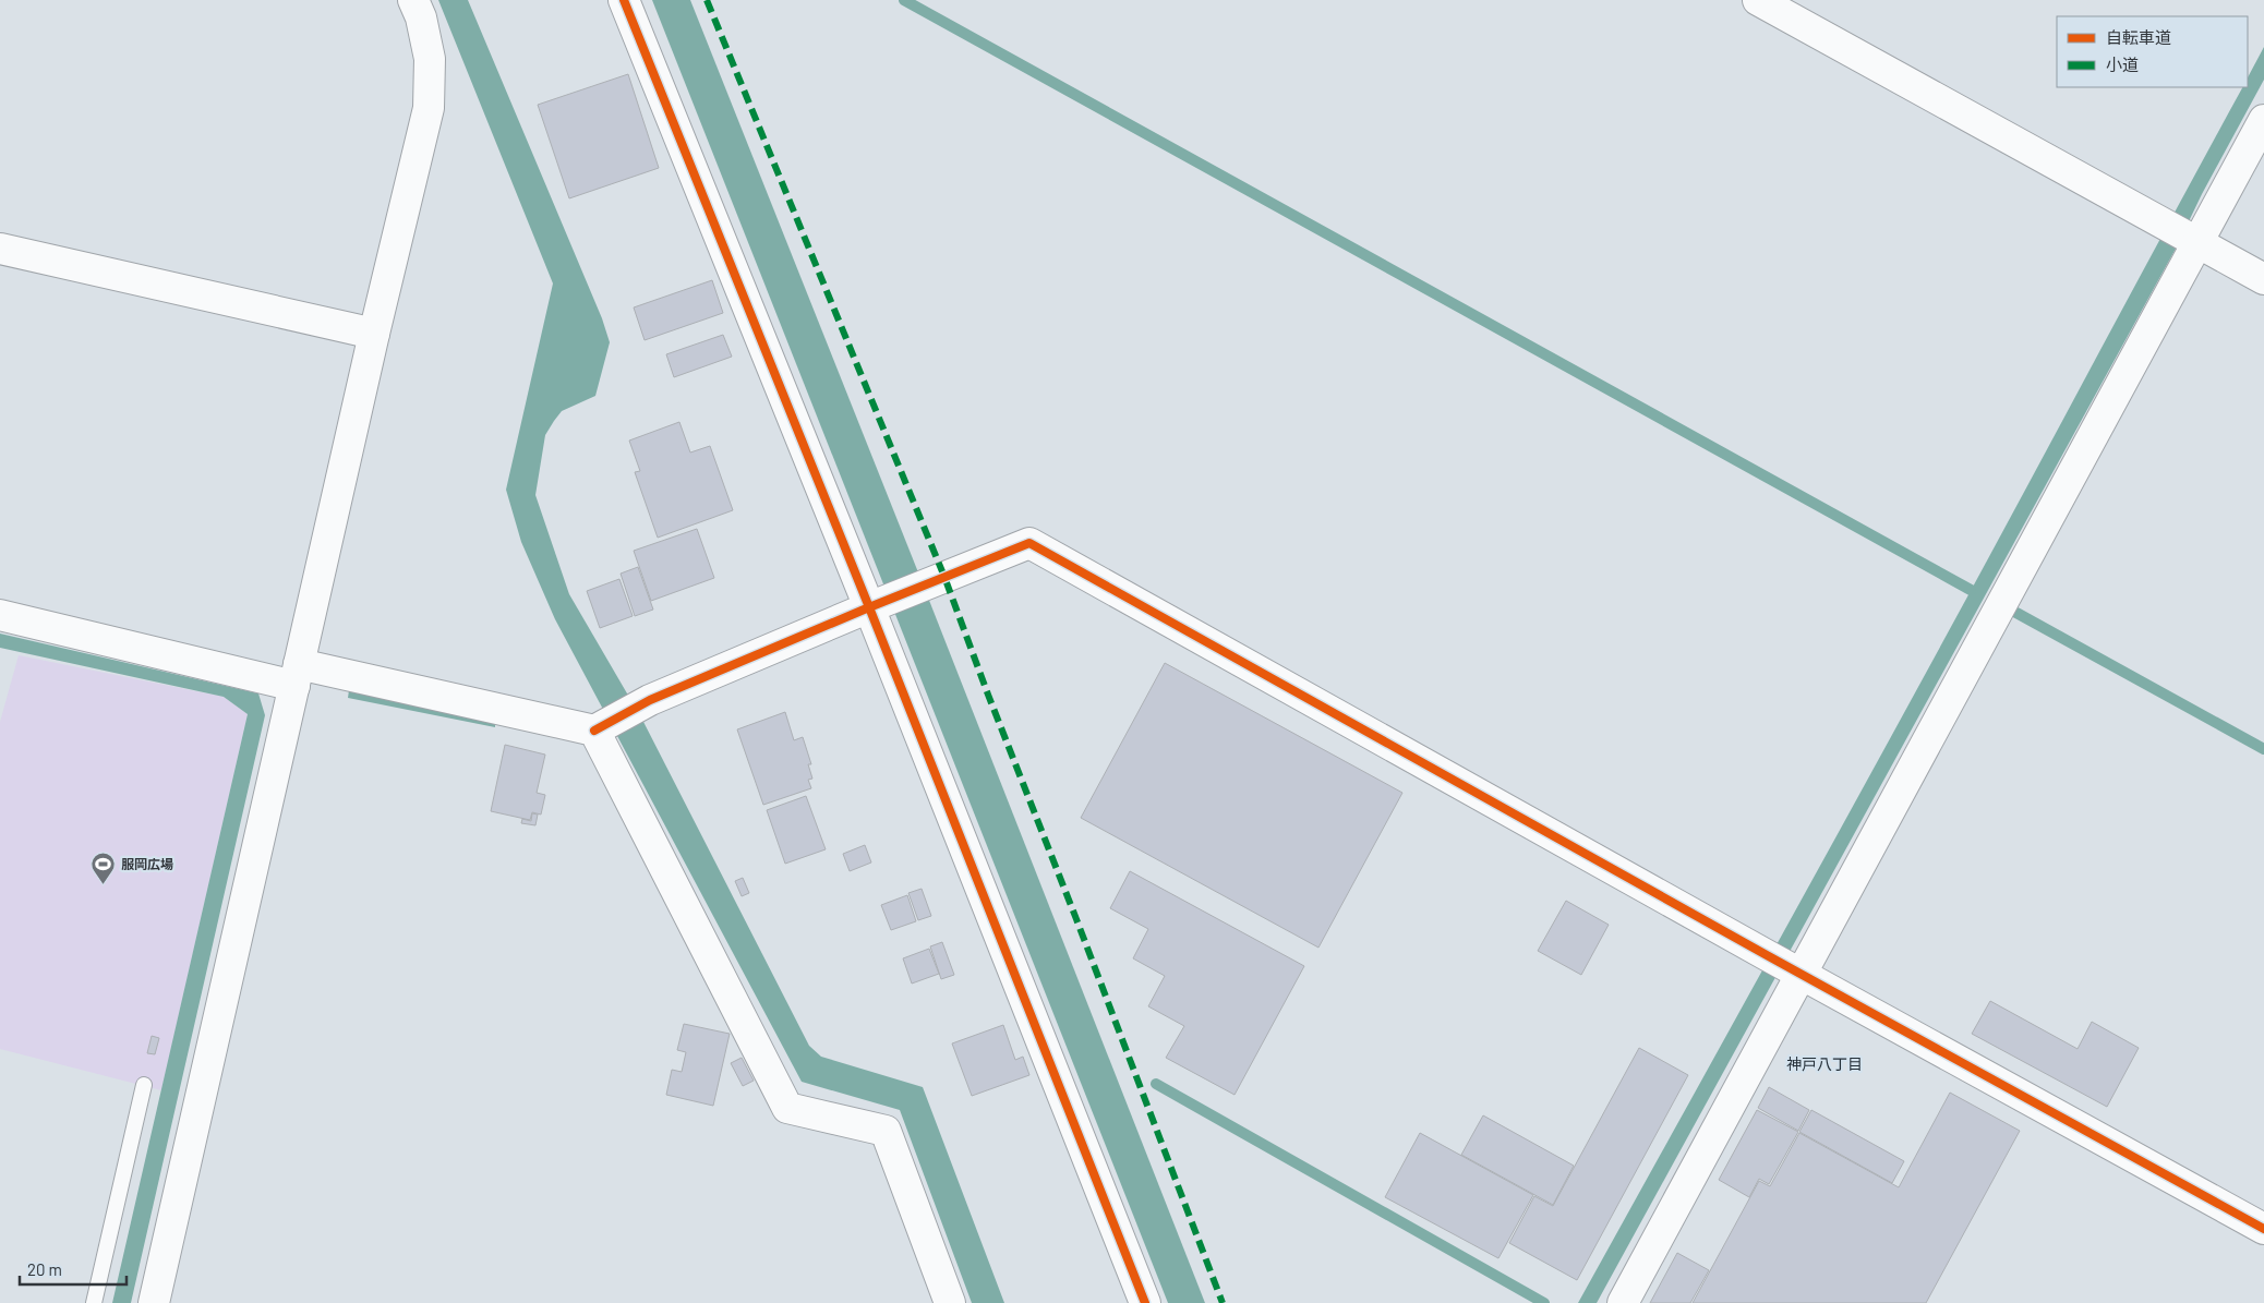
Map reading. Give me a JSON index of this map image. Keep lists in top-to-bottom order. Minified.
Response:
{"districts":["神戸八丁目"],"places":{"sports":["服岡広場"]},"legend":["自転車道","小道"],"scale_bar":"20 m"}
